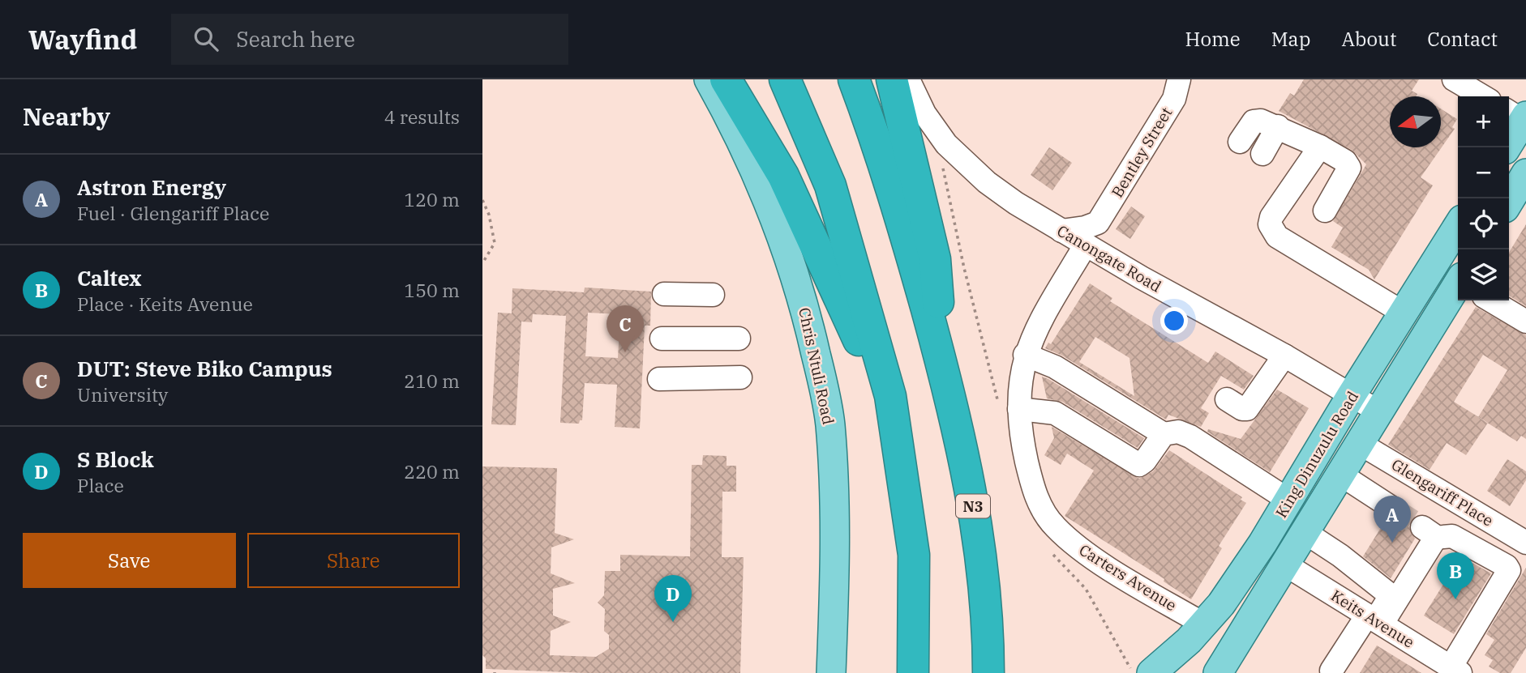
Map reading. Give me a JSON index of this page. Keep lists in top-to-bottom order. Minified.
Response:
{"streets":{"highway":["N3"],"main road":["Chris Ntuli Road","King Dinuzulu Road"],"street":["Bentley Street","Canongate Road","Glengariff Place","Carters Avenue","Keits Avenue"]},"crossings":[["Canongate Road","King Dinuzulu Road"],["Canongate Road","Carters Avenue"],["King Dinuzulu Road","Glengariff Place"],["King Dinuzulu Road","Carters Avenue"],["King Dinuzulu Road","Keits Avenue"]],"north":"left","page":{"header":"Wayfind","search":"Search here","nav":["Home","Map","About","Contact"],"heading":["Nearby","4 results"],"map_buttons":["+","−"],"list":[{"mark":"A","name":"Astron Energy","note":"Fuel · Glengariff Place","value":"120 m"},{"mark":"B","name":"Caltex","note":"Place · Keits Avenue","value":"150 m"},{"mark":"C","name":"DUT: Steve Biko Campus","note":"University","value":"210 m"},{"mark":"D","name":"S Block","note":"Place","value":"220 m"}],"pins":["C","A","B","D"],"buttons":["Save","Share"]}}
